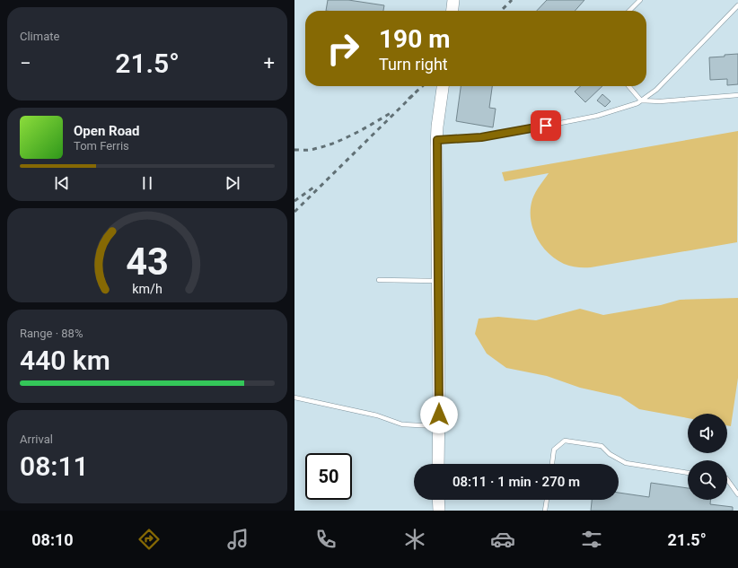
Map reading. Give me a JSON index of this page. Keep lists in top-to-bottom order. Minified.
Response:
{"page":{"tile":["Climate",["Range · 88%","440 km"],["Arrival","08:11"]],"turn":["190 m","Turn right"],"heat":["−","21.5°","+"],"song":["Open Road","Tom Ferris"],"limit":"50","trip":"08:11 · 1 min · 270 m","tabs":["08:10","21.5°"],"gauge":["43","km/h"]}}
